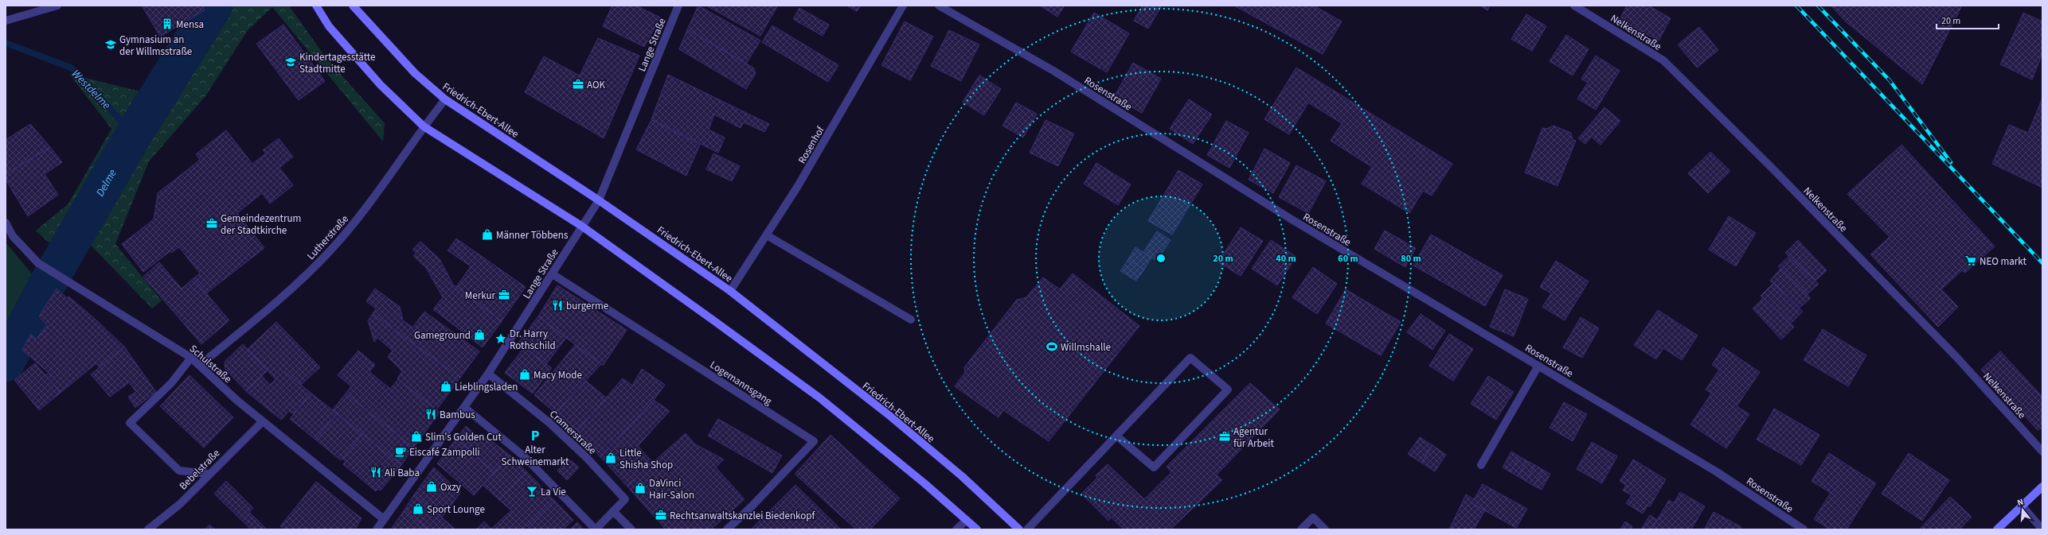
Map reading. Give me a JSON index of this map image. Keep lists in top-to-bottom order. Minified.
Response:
{"streets":{"main road":["Friedrich-Ebert-Allee"],"street":["Nelkenstraße","Lange Straße","Rosenstraße","Rosenhof","Lutherstraße","Schulstraße","Logemannsgang","Cramerstraße","Bebelstraße"]},"crossings":[["Lange Straße","Friedrich-Ebert-Allee"],["Lange Straße","Schulstraße"],["Lange Straße","Logemannsgang"],["Lange Straße","Cramerstraße"],["Friedrich-Ebert-Allee","Rosenhof"],["Friedrich-Ebert-Allee","Lutherstraße"],["Lutherstraße","Schulstraße"],["Schulstraße","Bebelstraße"]],"water":["Westdelme","Delme"],"places":{"building":["Mensa"],"school or university":["Gymnasium an der Willmsstraße","Kindertagesstätte Stadtmitte"],"office":["AOK","Gemeindezentrum der Stadtkirche","Merkur","Agentur für Arbeit","Rechtsanwaltskanzlei Biedenkopf"],"shop":["Männer Többens","Gameground","Macy Mode","Lieblingsladen","Slim's Golden Cut","Little Shisha Shop","Oxzy","DaVinci Hair-Salon","Sport Lounge"],"supermarket":["NEO markt"],"restaurant":["burgerme","Bambus","Ali Baba"],"place":["Dr. Harry Rothschild"],"sports":["Willmshalle"],"parking":["Alter Schweinemarkt"],"cafe":["Eiscafé Zampolli"],"bar":["La Vie"]},"scale_bar":"20 m","north":"top","rings":["20 m","40 m","60 m","80 m"]}
